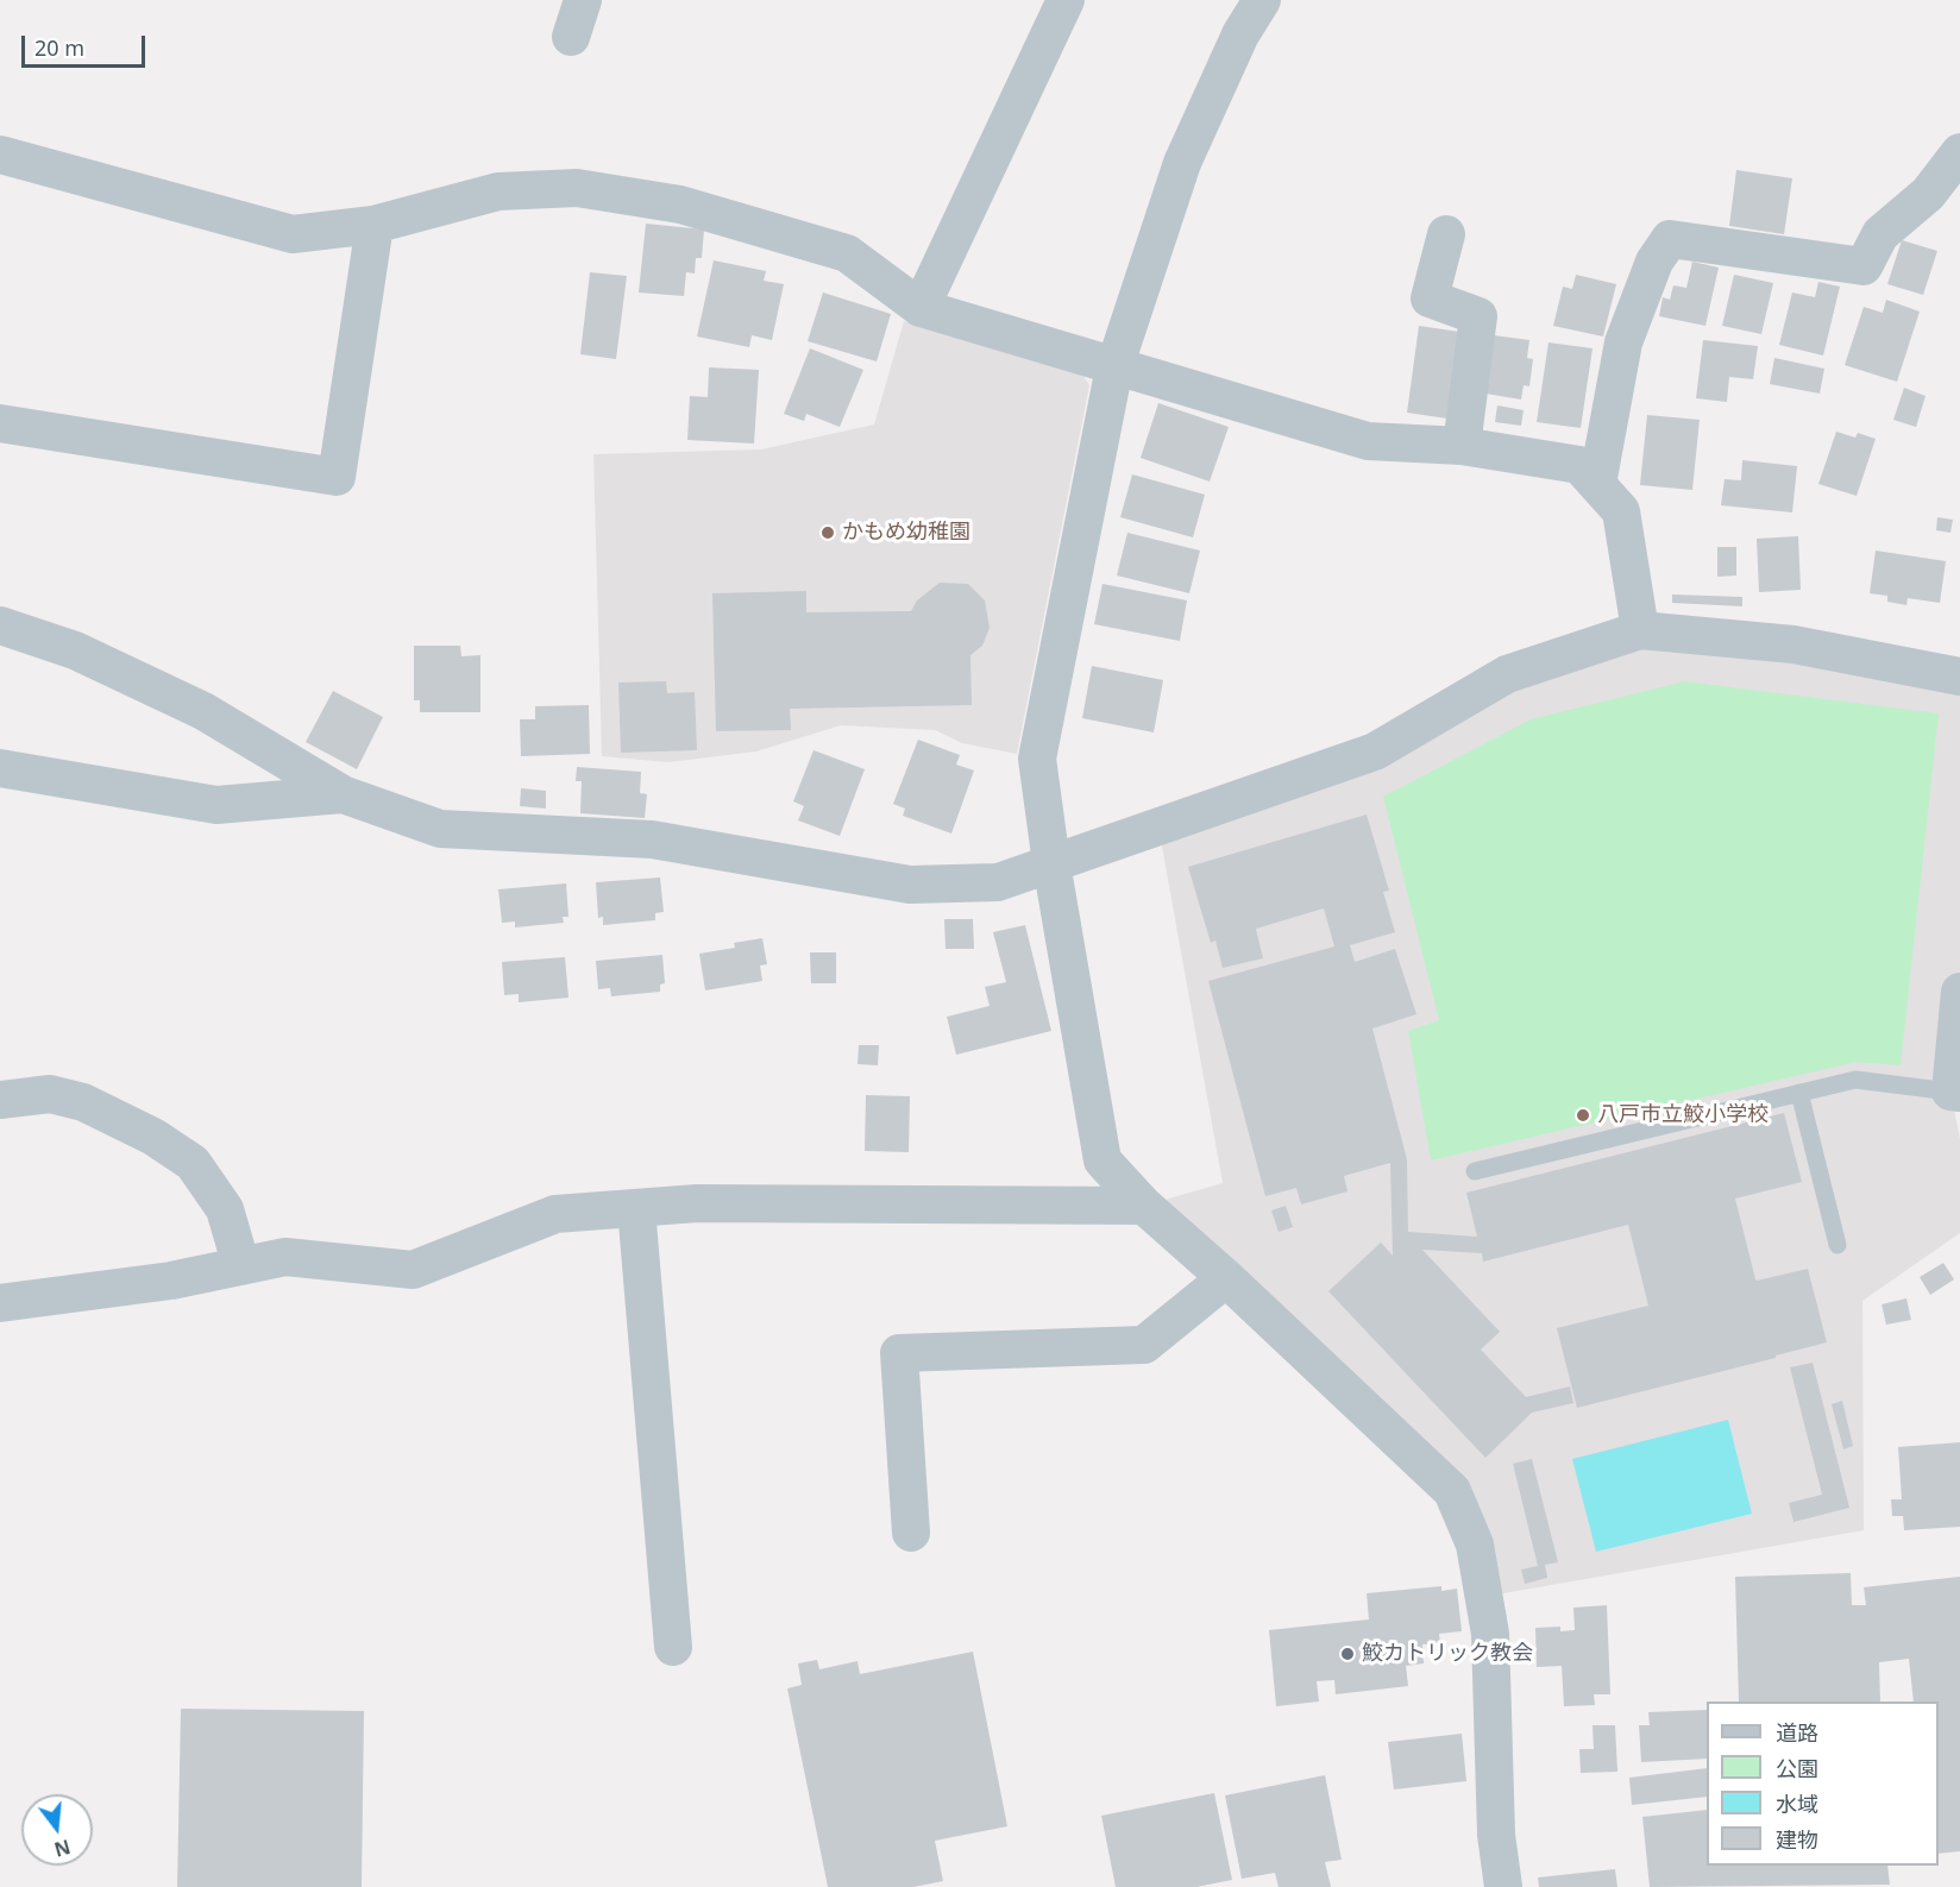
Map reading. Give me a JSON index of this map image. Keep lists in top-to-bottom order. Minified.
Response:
{"places":["かもめ幼稚園","八戸市立鮫小学校","鮫カトリック教会"],"legend":["道路","公園","水域","建物"],"scale_bar":"20 m","north":"bottom"}
